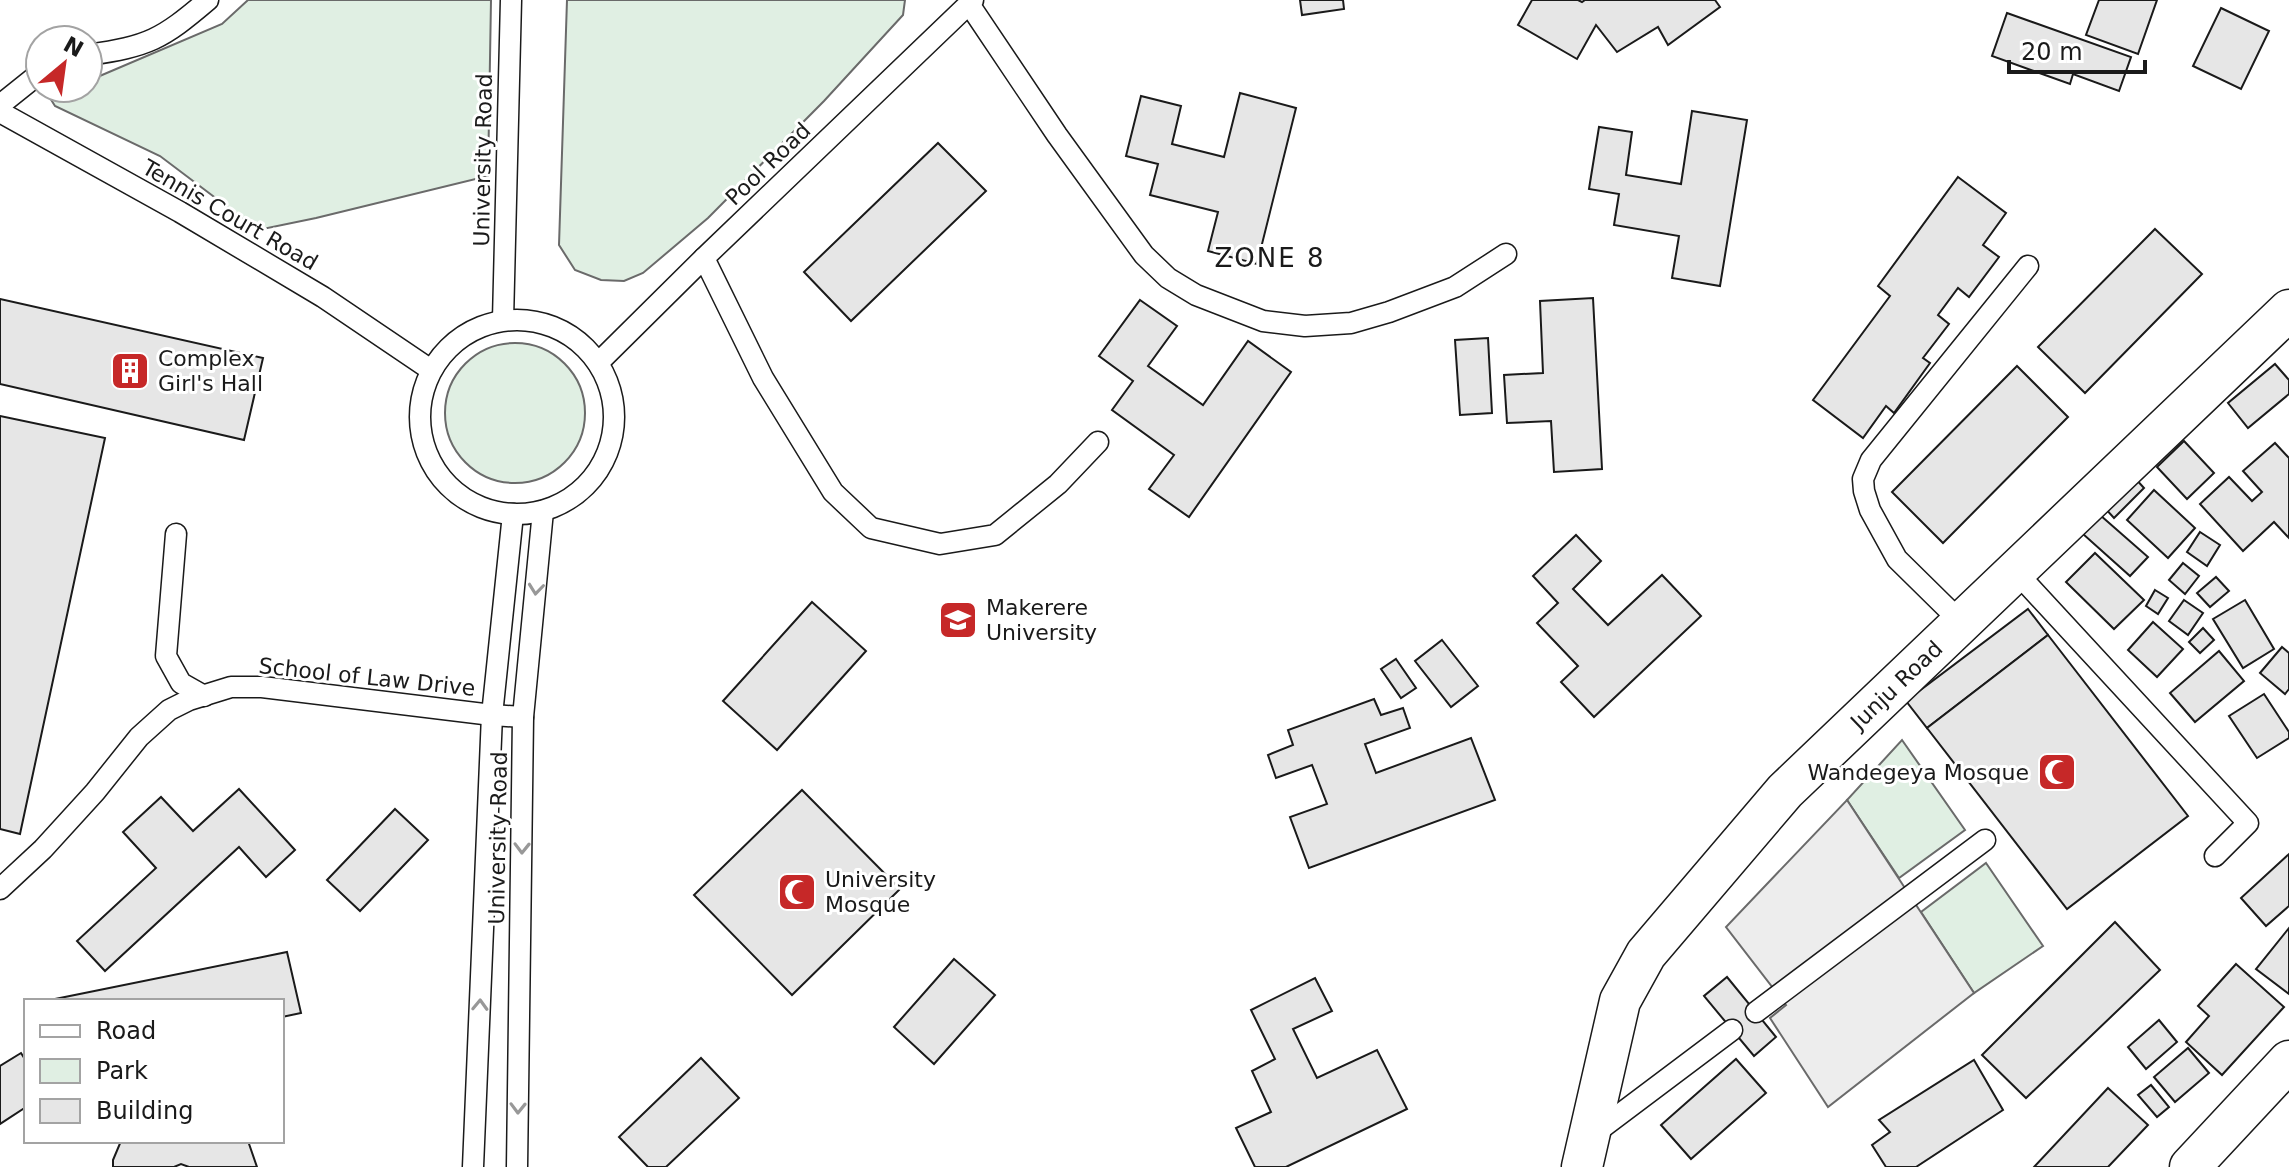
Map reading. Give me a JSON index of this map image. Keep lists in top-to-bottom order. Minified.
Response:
{"streets":{"street":["Junju Road"],"lane":["University Road","Pool Road","Tennis Court Road","School of Law Drive"]},"crossings":[["University Road","Pool Road"],["University Road","Tennis Court Road"],["University Road","School of Law Drive"],["Pool Road","Tennis Court Road"]],"districts":["ZONE 8"],"places":{"building":["Complex Girl's Hall"],"school or university":["Makerere University"],"mosque":["Wandegeya Mosque","University Mosque"]},"legend":["Road","Park","Building"],"scale_bar":"20 m","north":"top right"}
